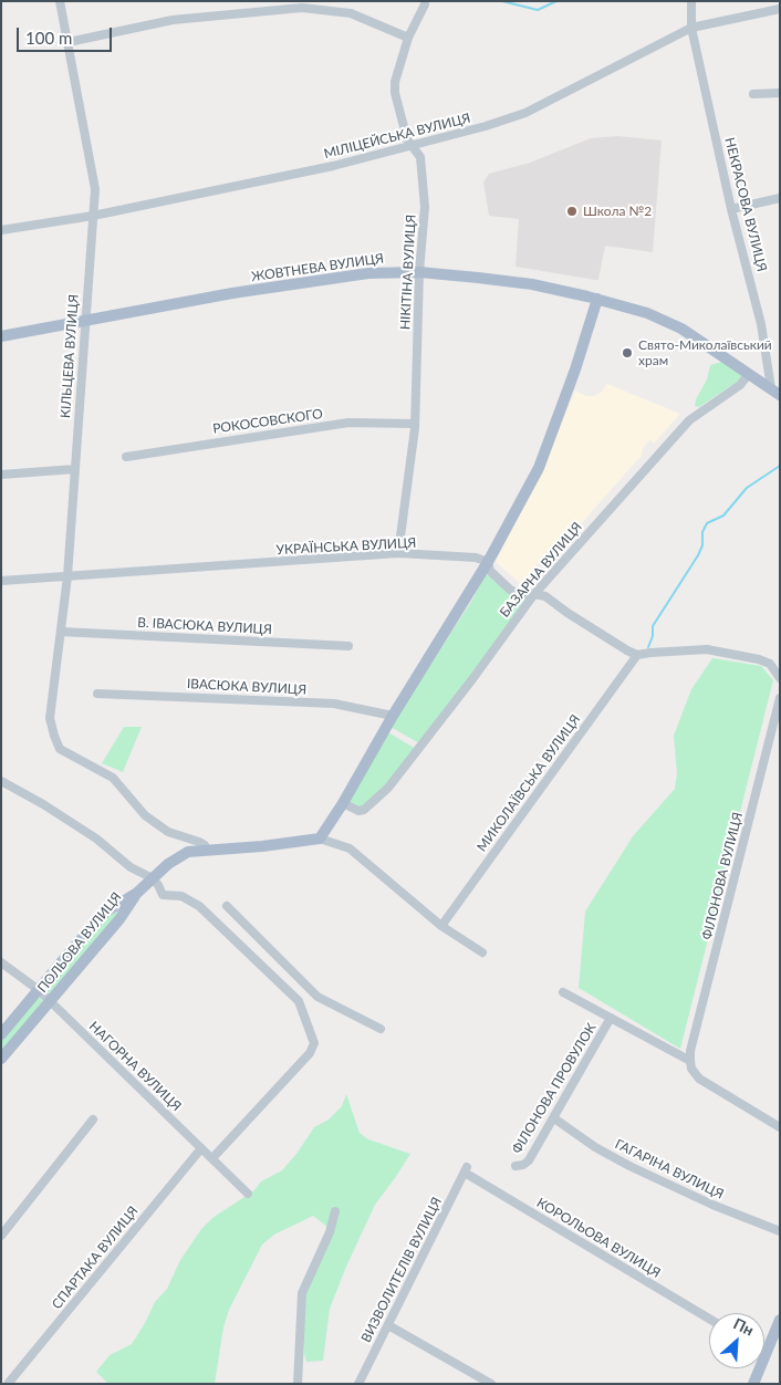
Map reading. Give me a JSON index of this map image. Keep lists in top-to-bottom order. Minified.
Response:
{"streets":{"main road":["ЖОВТНЕВА ВУЛИЦЯ","ПОЛЬОВА ВУЛИЦЯ"],"street":["МІЛІЦЕЙСЬКА ВУЛИЦЯ","НЕКРАСОВА ВУЛИЦЯ","НІКІТІНА ВУЛИЦЯ","КІЛЬЦЕВА ВУЛИЦЯ","РОКОСОВСКОГО","УКРАЇНСЬКА ВУЛИЦЯ","БАЗАРНА ВУЛИЦЯ","В. ІВАСЮКА ВУЛИЦЯ","ІВАСЮКА ВУЛИЦЯ","МИКОЛАЇВСЬКА ВУЛИЦЯ","ФІЛОНОВА ВУЛИЦЯ","НАГОРНА ВУЛИЦЯ","ФІЛОНОВА ПРОВУЛОК","ГАГАРІНА ВУЛИЦЯ","КОРОЛЬОВА ВУЛИЦЯ","СПАРТАКА ВУЛИЦЯ","ВИЗВОЛИТЕЛІВ ВУЛИЦЯ"]},"crossings":[["МІЛІЦЕЙСЬКА ВУЛИЦЯ","НЕКРАСОВА ВУЛИЦЯ"],["МІЛІЦЕЙСЬКА ВУЛИЦЯ","НІКІТІНА ВУЛИЦЯ"],["МІЛІЦЕЙСЬКА ВУЛИЦЯ","КІЛЬЦЕВА ВУЛИЦЯ"],["НЕКРАСОВА ВУЛИЦЯ","ЖОВТНЕВА ВУЛИЦЯ"],["ЖОВТНЕВА ВУЛИЦЯ","НІКІТІНА ВУЛИЦЯ"],["ЖОВТНЕВА ВУЛИЦЯ","КІЛЬЦЕВА ВУЛИЦЯ"],["ЖОВТНЕВА ВУЛИЦЯ","БАЗАРНА ВУЛИЦЯ"],["НІКІТІНА ВУЛИЦЯ","РОКОСОВСКОГО"],["НІКІТІНА ВУЛИЦЯ","УКРАЇНСЬКА ВУЛИЦЯ"],["КІЛЬЦЕВА ВУЛИЦЯ","УКРАЇНСЬКА ВУЛИЦЯ"],["КІЛЬЦЕВА ВУЛИЦЯ","В. ІВАСЮКА ВУЛИЦЯ"],["ПОЛЬОВА ВУЛИЦЯ","НАГОРНА ВУЛИЦЯ"],["НАГОРНА ВУЛИЦЯ","СПАРТАКА ВУЛИЦЯ"],["ФІЛОНОВА ПРОВУЛОК","ГАГАРІНА ВУЛИЦЯ"],["КОРОЛЬОВА ВУЛИЦЯ","ВИЗВОЛИТЕЛІВ ВУЛИЦЯ"]],"places":["Школа №2","Свято-Миколаївський храм"],"scale_bar":"100 m","north":"top right"}
